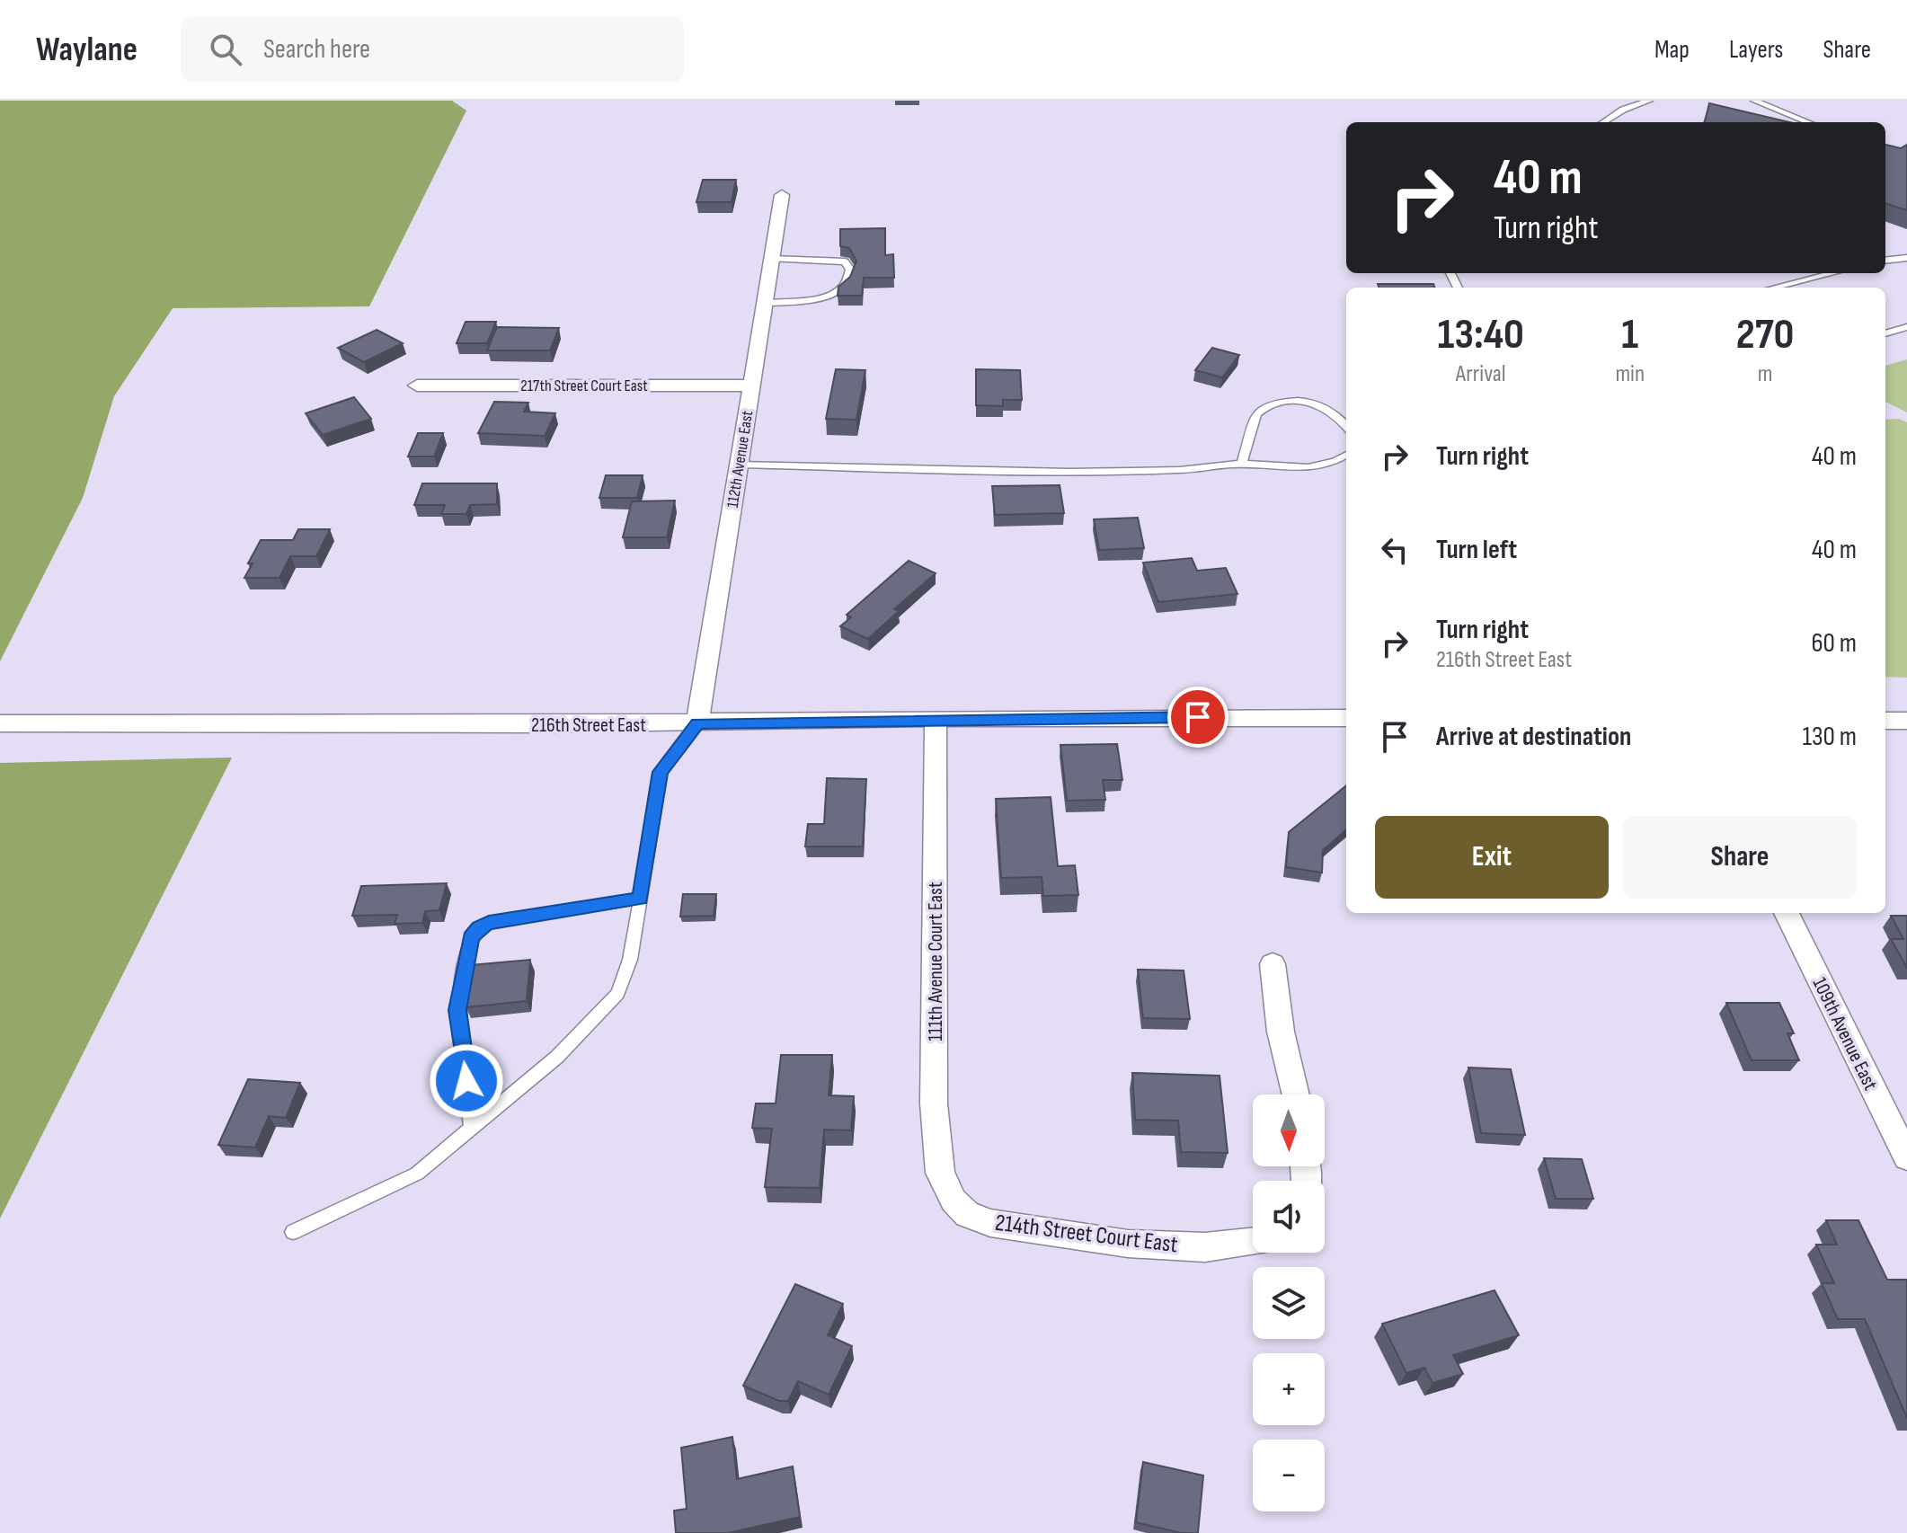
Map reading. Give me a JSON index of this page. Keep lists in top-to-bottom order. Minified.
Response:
{"streets":{"street":["217th Street Court East","112th Avenue East","216th Street East","111th Avenue Court East","109th Avenue East","214th Street Court East"]},"crossings":[["217th Street Court East","112th Avenue East"],["112th Avenue East","216th Street East"],["216th Street East","111th Avenue Court East"],["111th Avenue Court East","214th Street Court East"]],"north":"bottom","page":{"header":"Waylane","search":"Search here","nav":["Map","Layers","Share"],"turn":["40 m","Turn right"],"eta":["13:40","Arrival","1","min","270","m"],"list":[{"name":"Turn right","value":"40 m"},{"name":"Turn left","value":"40 m"},{"name":"Turn right","note":"216th Street East","value":"60 m"},{"name":"Arrive at destination","value":"130 m"}],"buttons":["Exit","Share"],"map_buttons":["+","−"]}}
